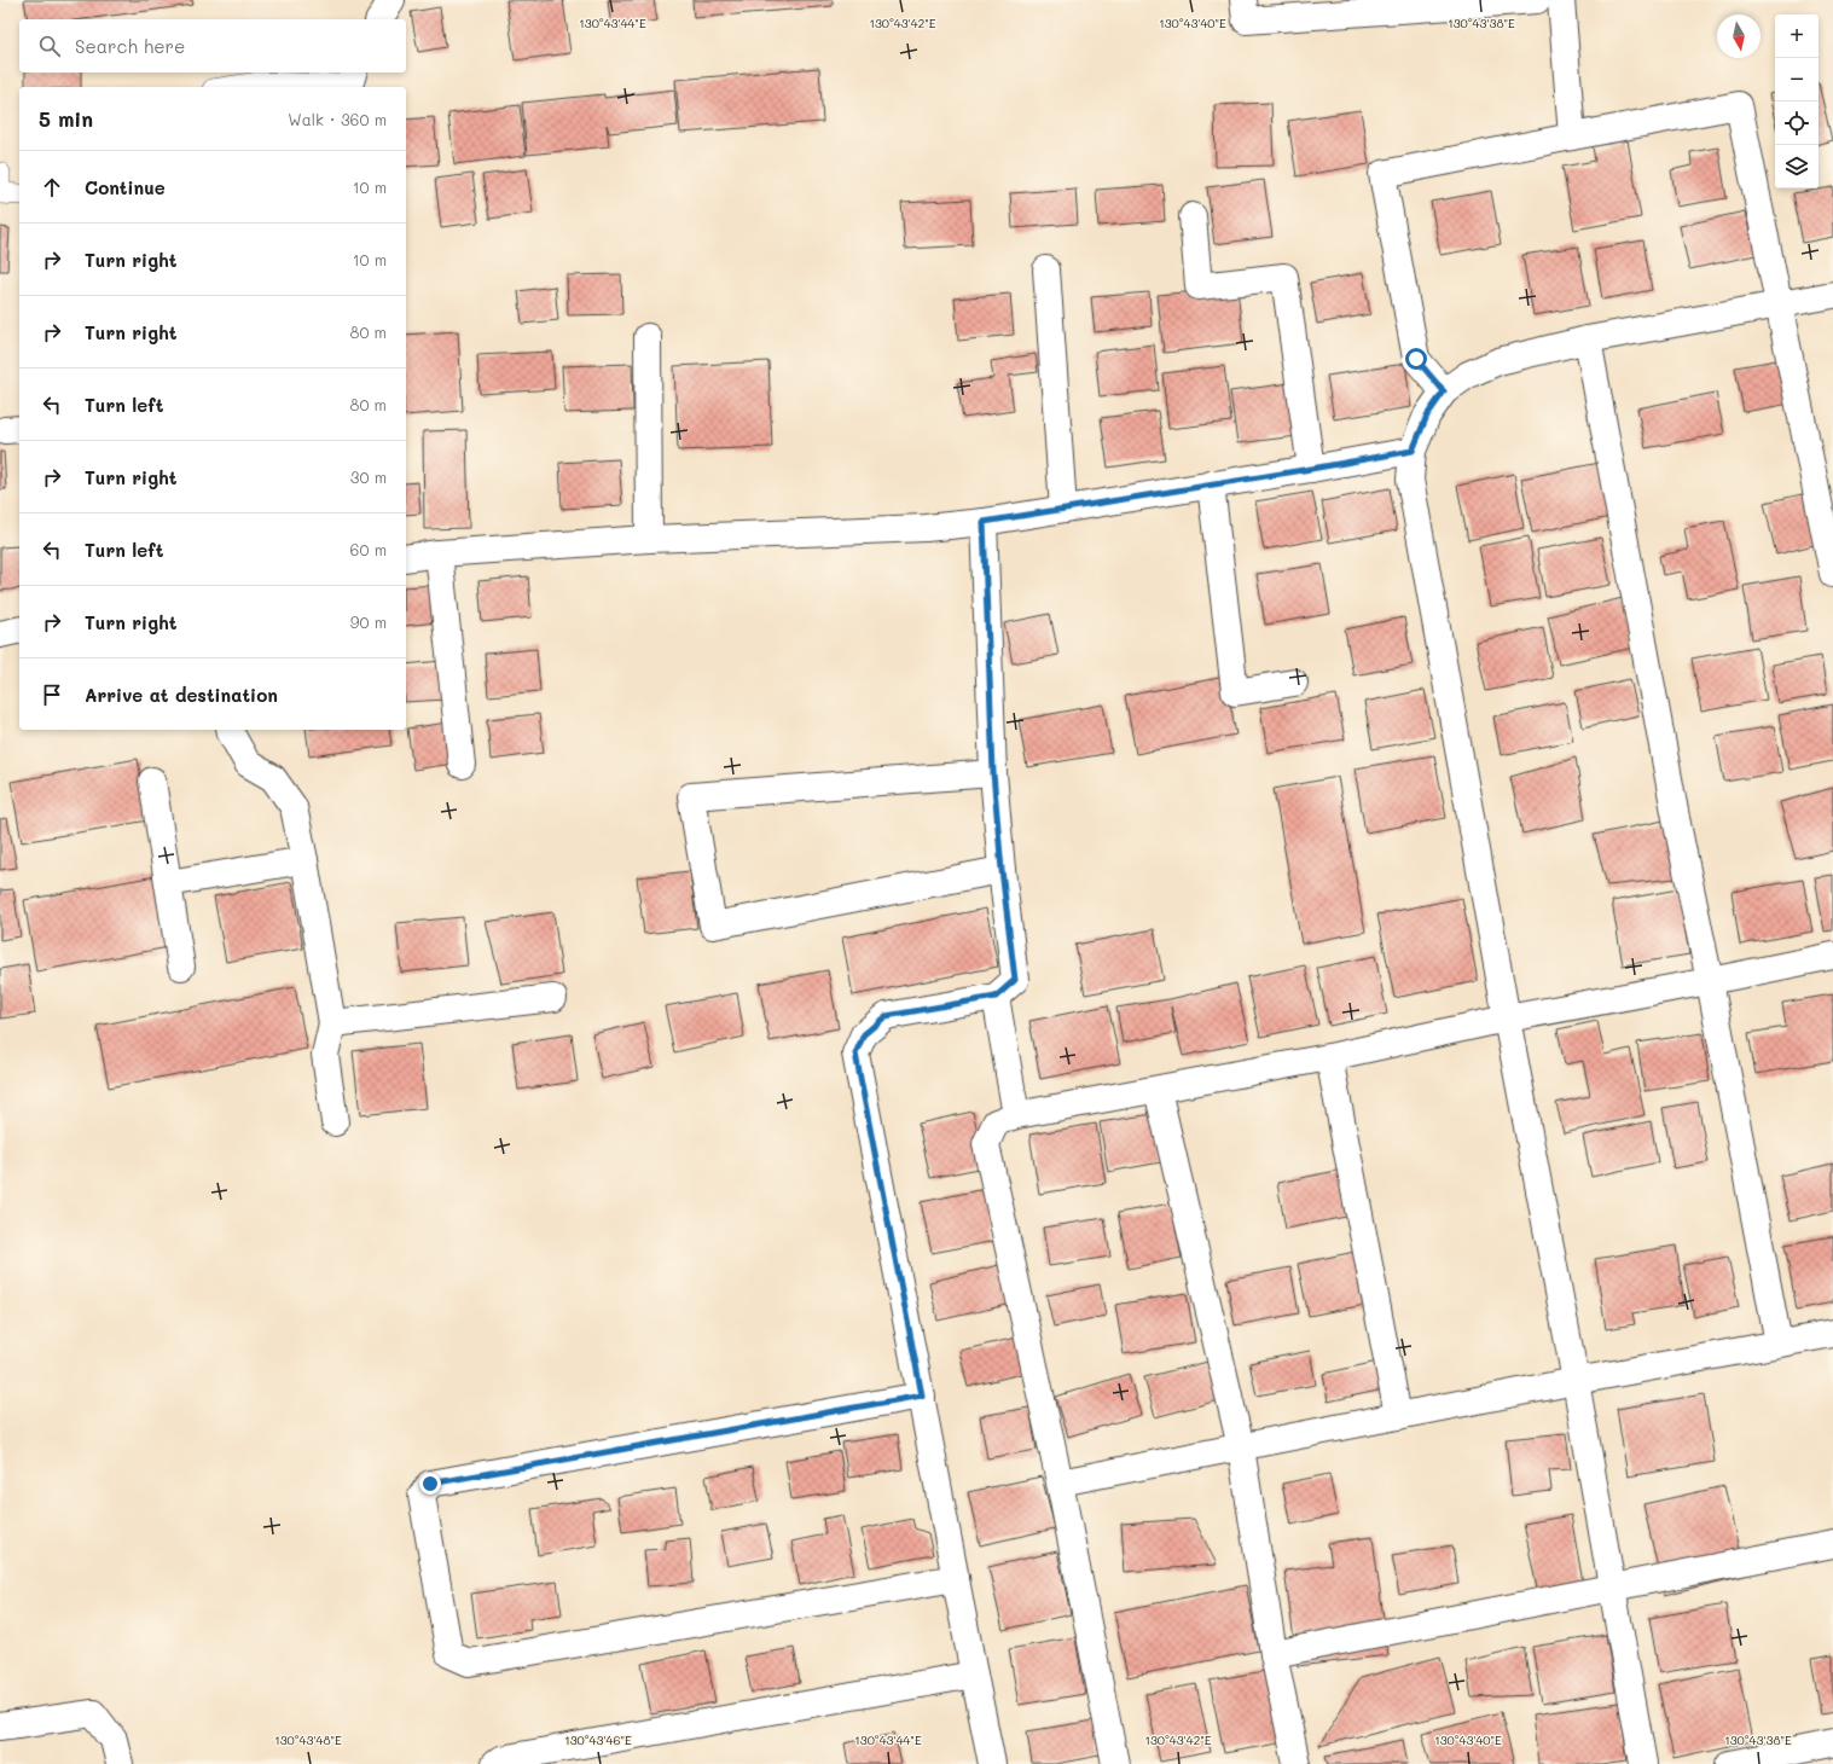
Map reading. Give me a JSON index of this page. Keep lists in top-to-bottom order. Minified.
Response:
{"north":"bottom","page":{"map_buttons":["+","−"],"search":"Search here","heading":["5 min","Walk · 360 m"],"list":[["Continue","10 m"],["Turn right","10 m"],["Turn right","80 m"],["Turn left","80 m"],["Turn right","30 m"],["Turn left","60 m"],["Turn right","90 m"],"Arrive at destination"]},"coordinates":["130°43'44\"E","130°43'42\"E","130°43'40\"E","130°43'38\"E","130°43'48\"E","130°43'46\"E"]}
